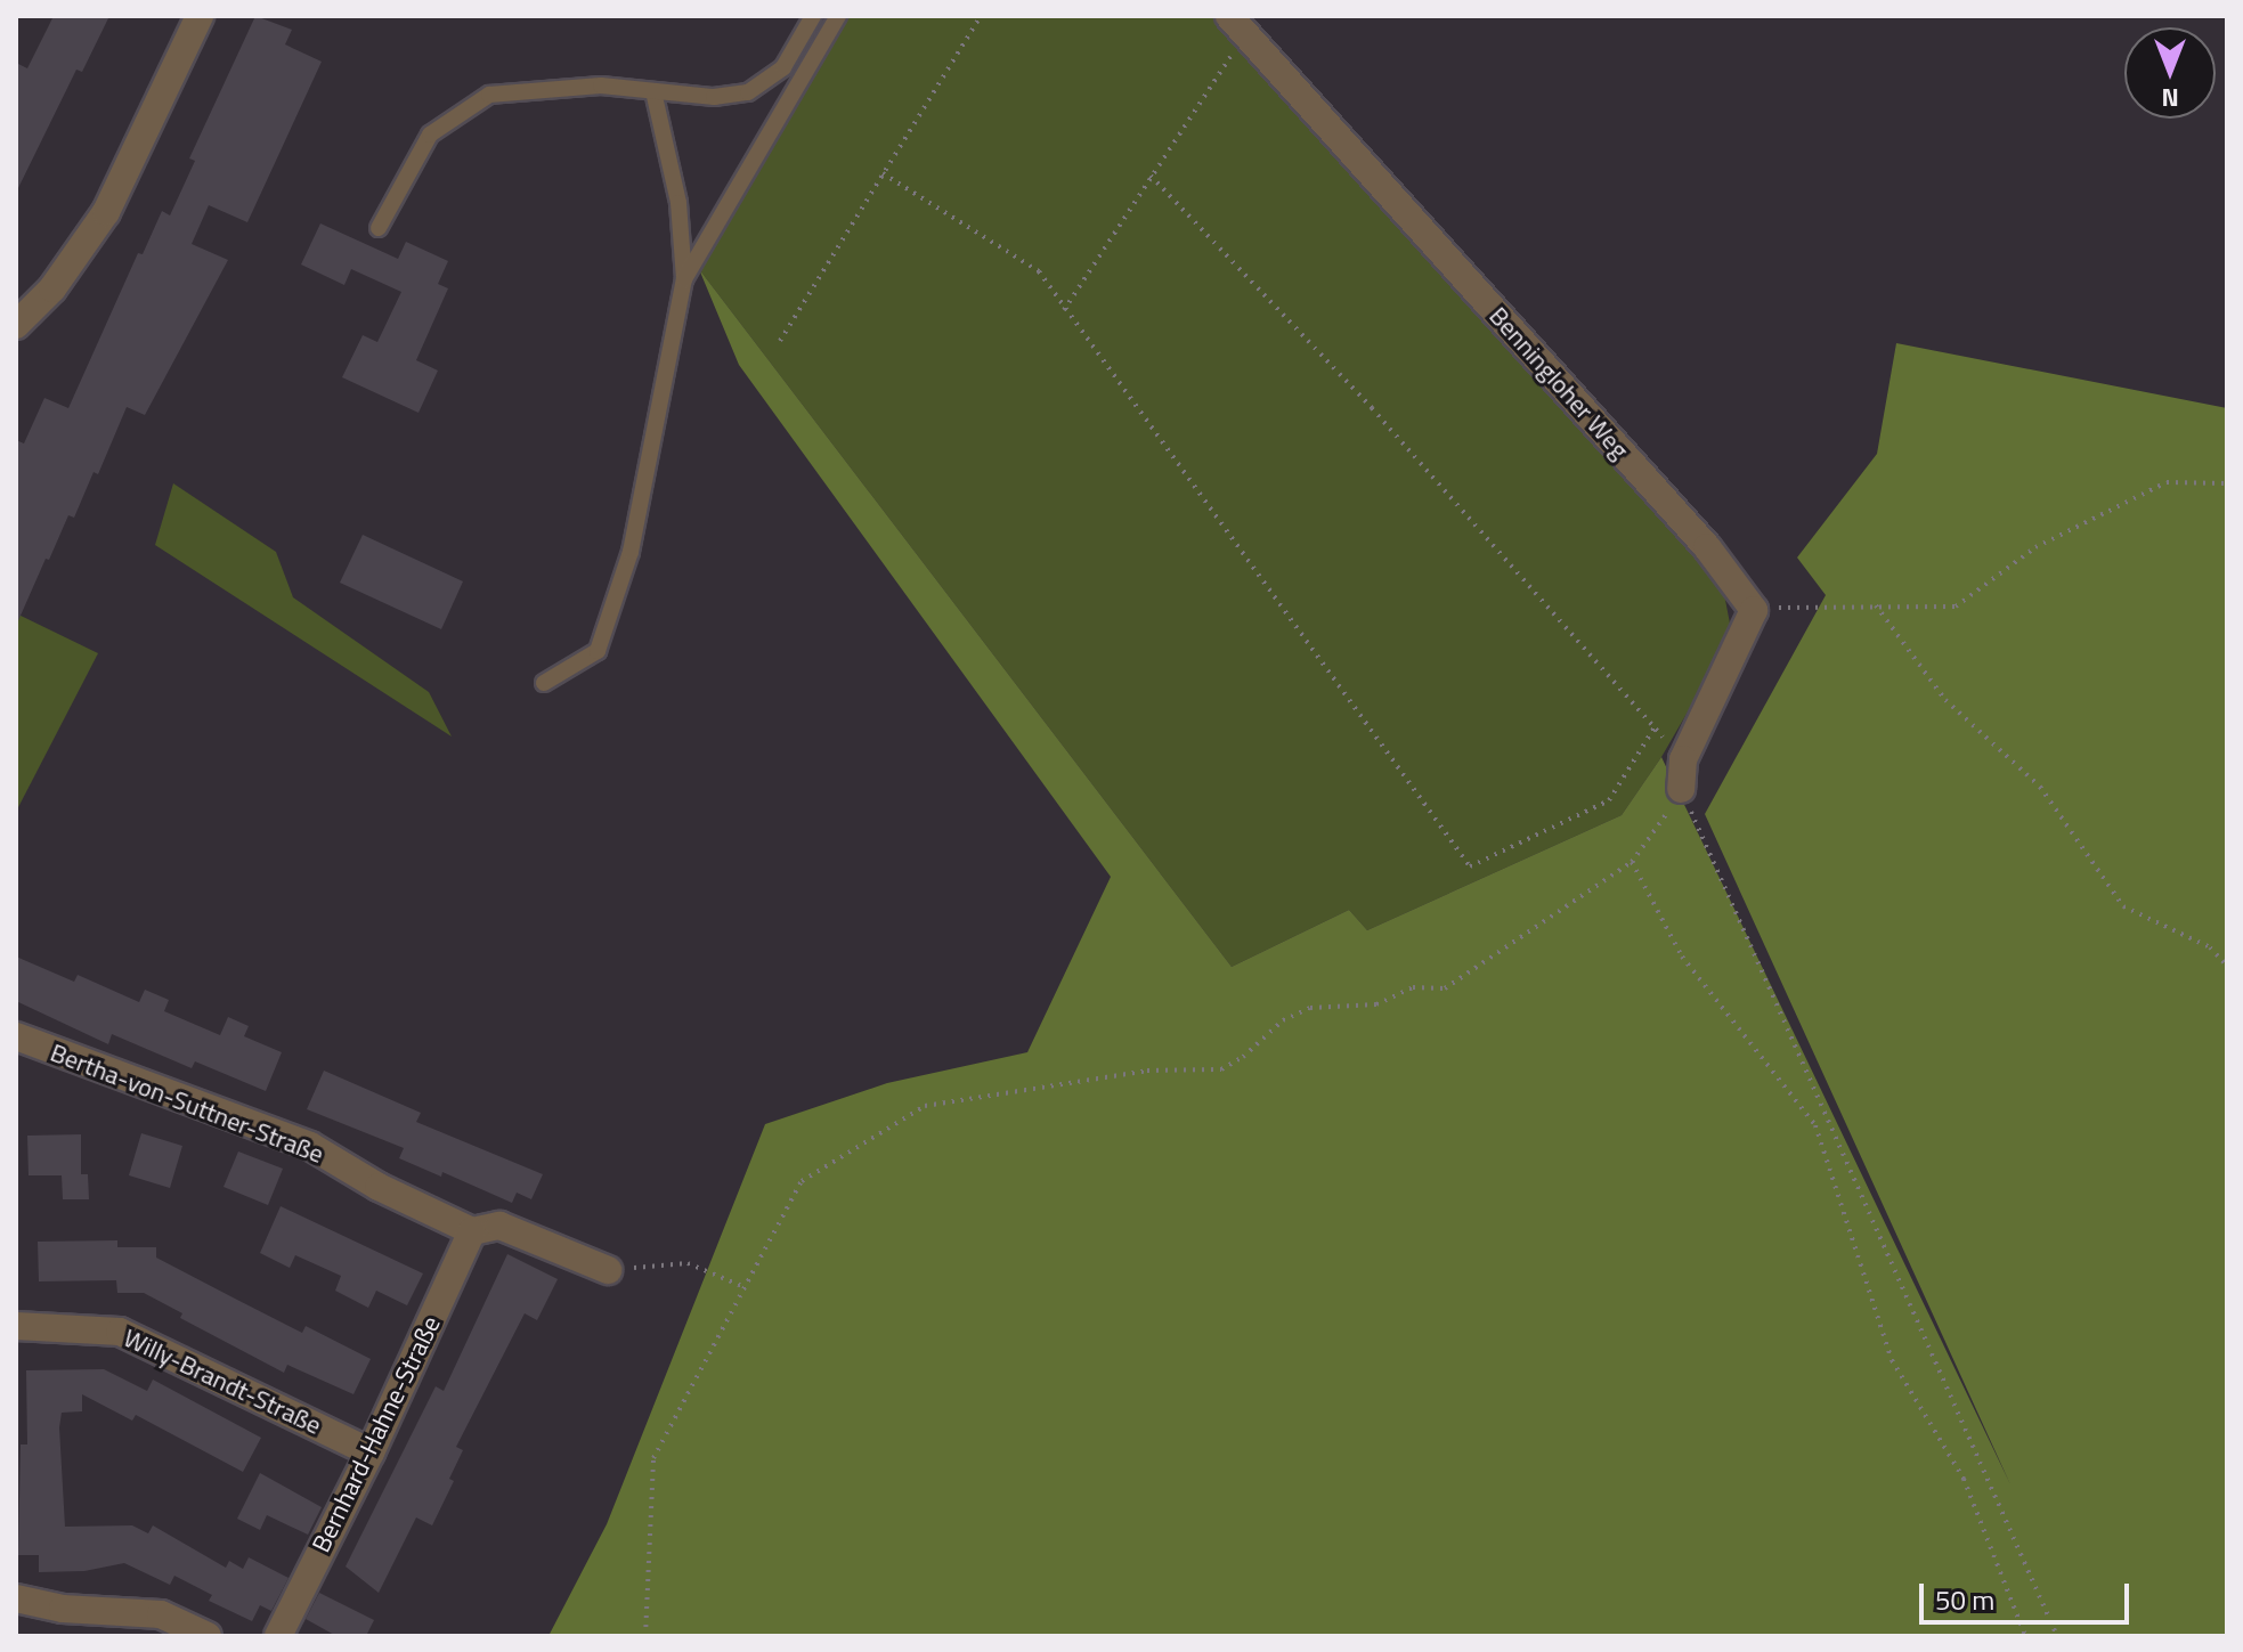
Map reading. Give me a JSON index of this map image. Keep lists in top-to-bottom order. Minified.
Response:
{"streets":{"street":["Benningloher Weg","Bertha-von-Suttner-Straße","Willy-Brandt-Straße","Bernhard-Hahne-Straße"]},"crossings":[["Bertha-von-Suttner-Straße","Bernhard-Hahne-Straße"],["Willy-Brandt-Straße","Bernhard-Hahne-Straße"]],"scale_bar":"50 m","north":"bottom"}
